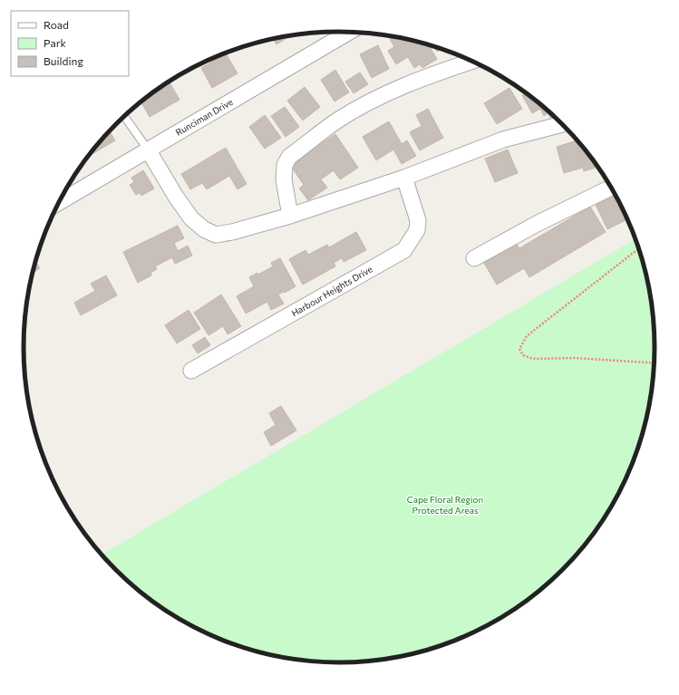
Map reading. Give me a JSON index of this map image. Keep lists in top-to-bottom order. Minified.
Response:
{"streets":{"street":["Runciman Drive","Harbour Heights Drive"]},"parks":["Cape Floral Region Protected Areas"],"legend":["Road","Park","Building"]}
